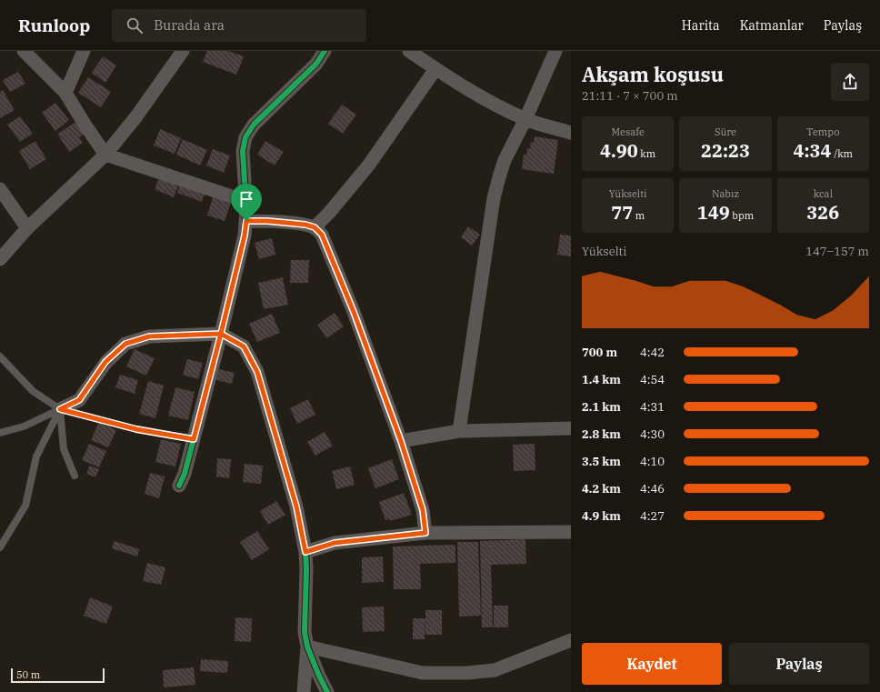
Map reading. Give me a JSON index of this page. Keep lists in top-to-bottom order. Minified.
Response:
{"scale_bar":"50 m","page":{"header":"Runloop","search":"Burada ara","nav":["Harita","Katmanlar","Paylaş"],"heading":["Akşam koşusu","21:11 · 7 × 700 m"],"stats":[["Mesafe","4.90 km"],["Süre","22:23"],["Tempo","4:34 /km"],["Yükselti","77 m"],["Nabız","149 bpm"],["kcal","326"]],"chart":["Yükselti","147–157 m"],"list":[{"name":"700 m","note":"4:42"},{"name":"1.4 km","note":"4:54"},{"name":"2.1 km","note":"4:31"},{"name":"2.8 km","note":"4:30"},{"name":"3.5 km","note":"4:10"},{"name":"4.2 km","note":"4:46"},{"name":"4.9 km","note":"4:27"}],"buttons":["Kaydet","Paylaş"],"scale":"50 m"}}
